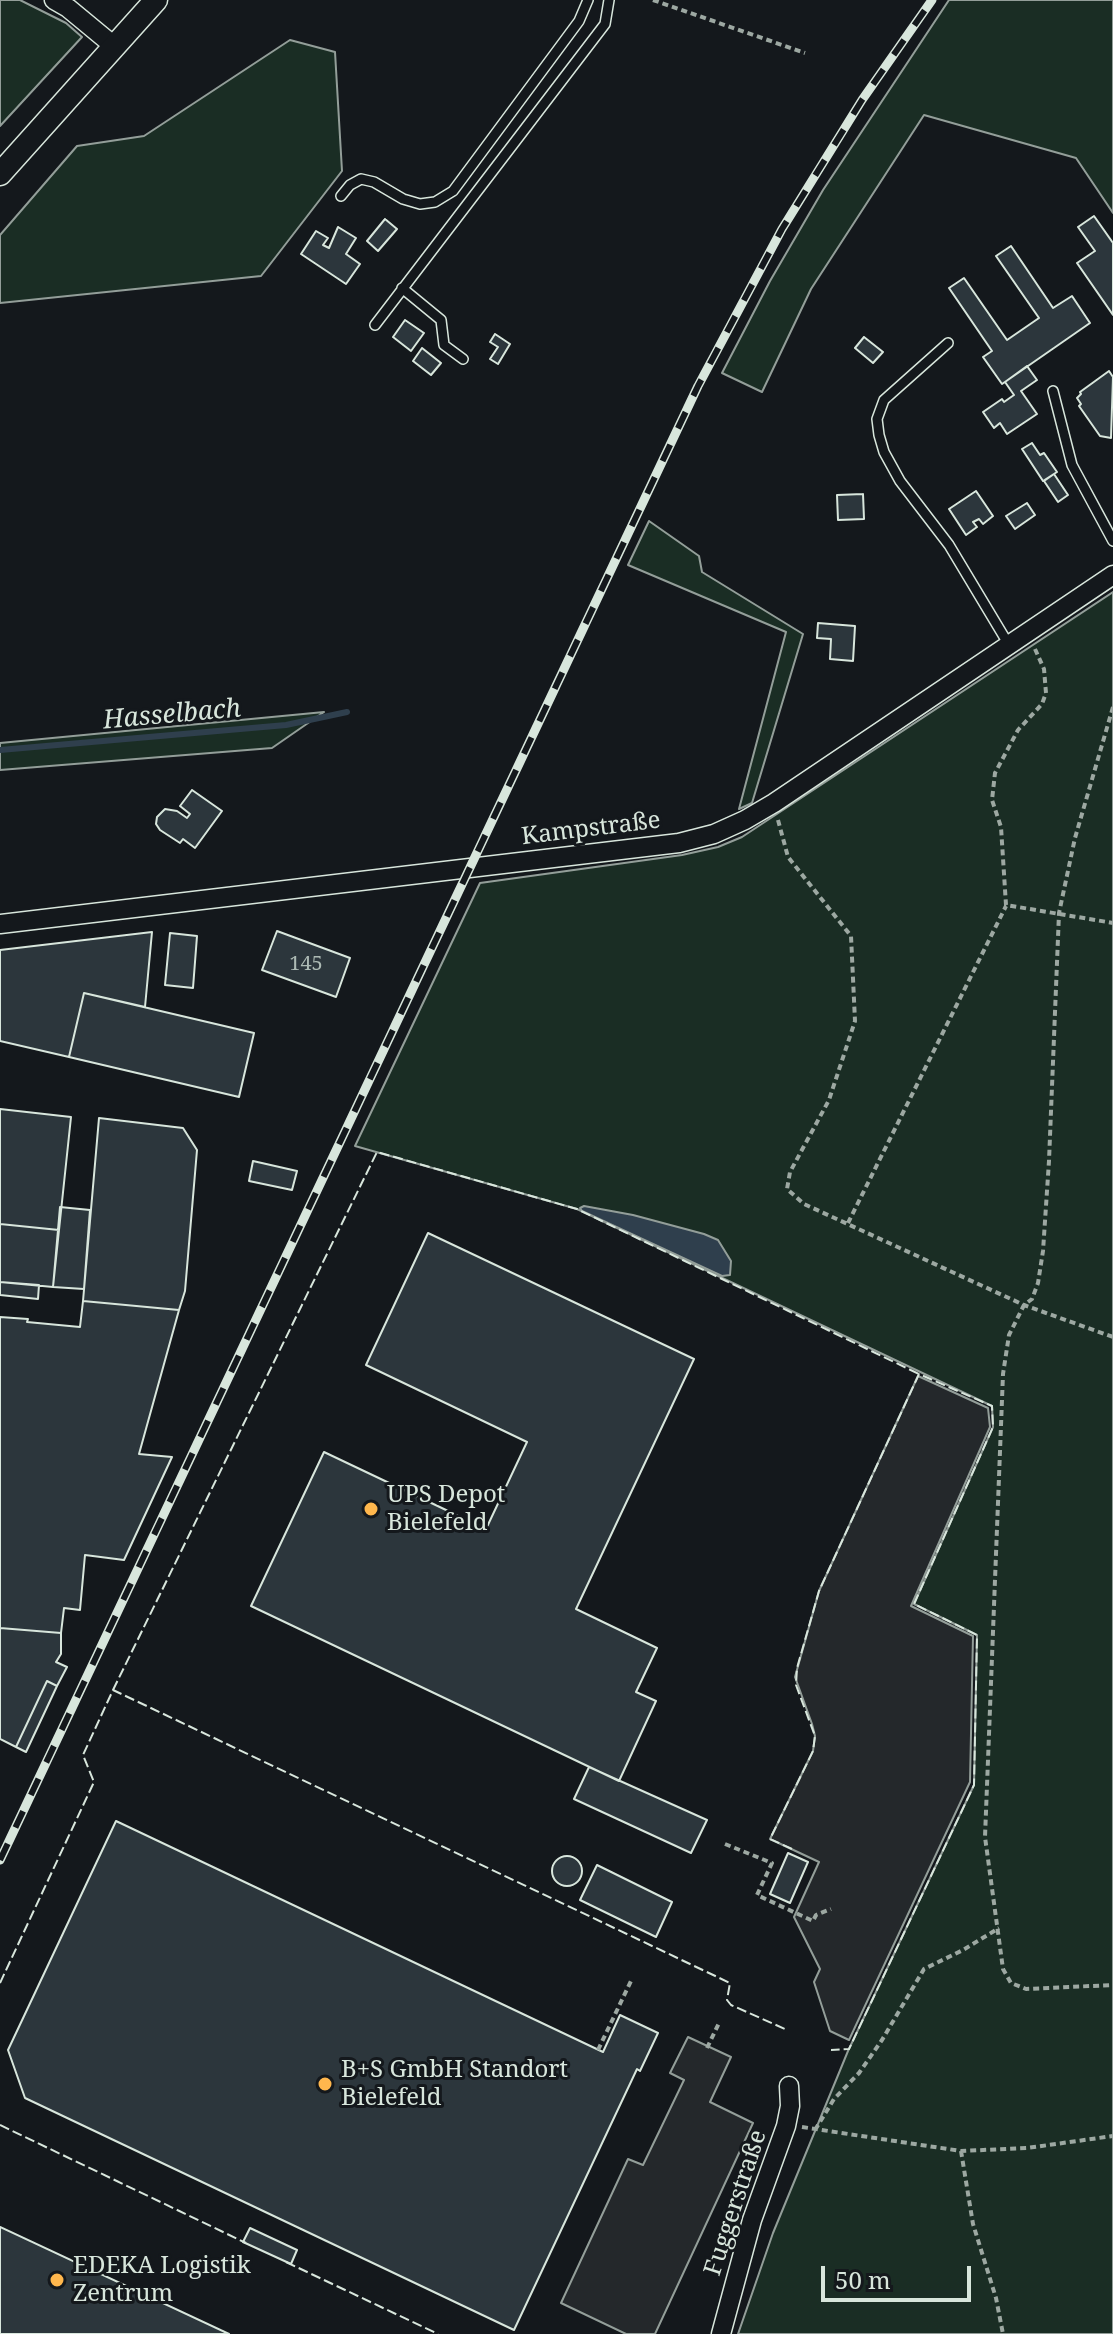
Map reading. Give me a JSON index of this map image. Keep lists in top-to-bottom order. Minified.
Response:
{"streets":{"street":["Kampstraße","Fuggerstraße"]},"water":["Hasselbach"],"places":["UPS Depot Bielefeld","B+S GmbH Standort Bielefeld","EDEKA Logistik Zentrum"],"house_numbers":["145"],"scale_bar":"50 m"}
